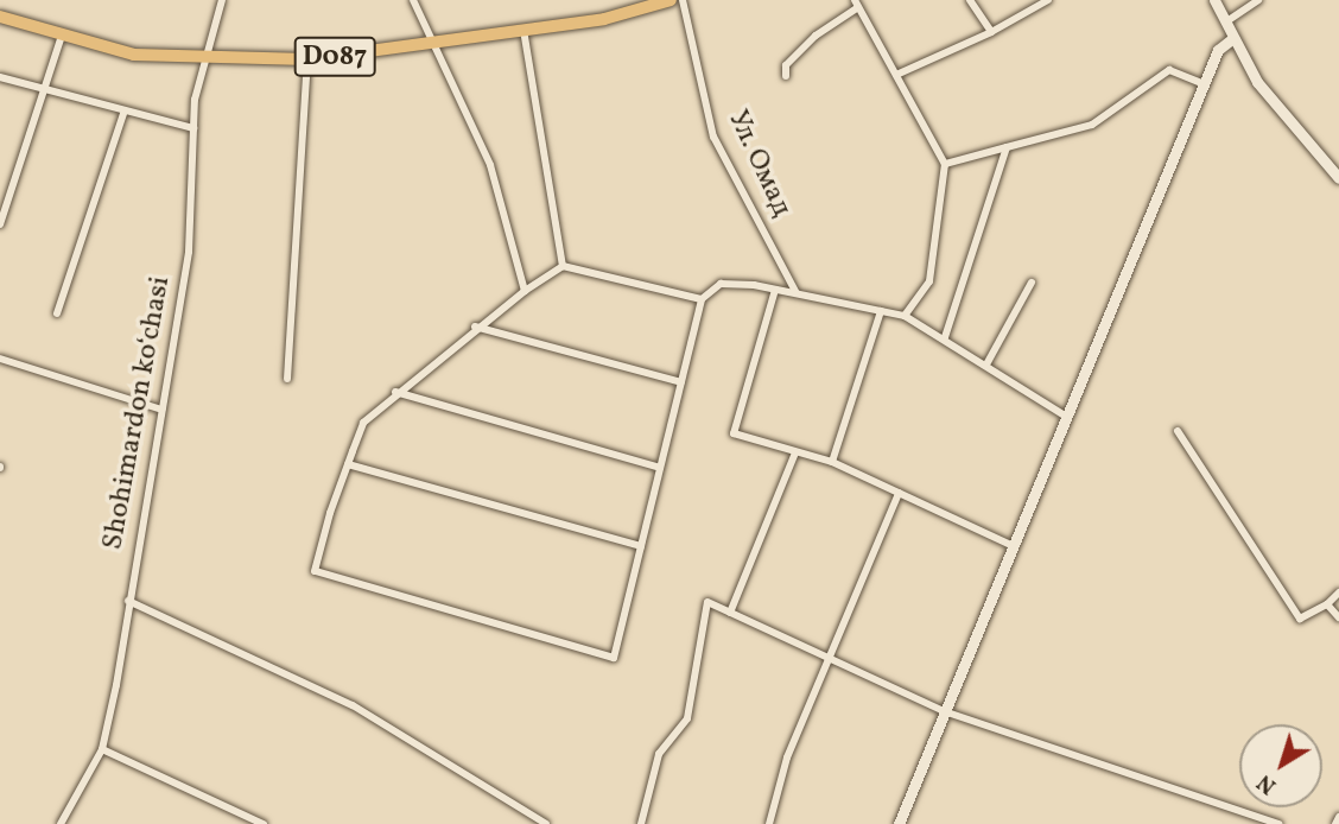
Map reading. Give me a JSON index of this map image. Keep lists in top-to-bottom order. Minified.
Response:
{"streets":{"main road":["D087"],"street":["Ул. Омад","Shohimardon koʻchasi"]},"crossings":[["D087","Shohimardon koʻchasi"]],"north":"bottom left"}
